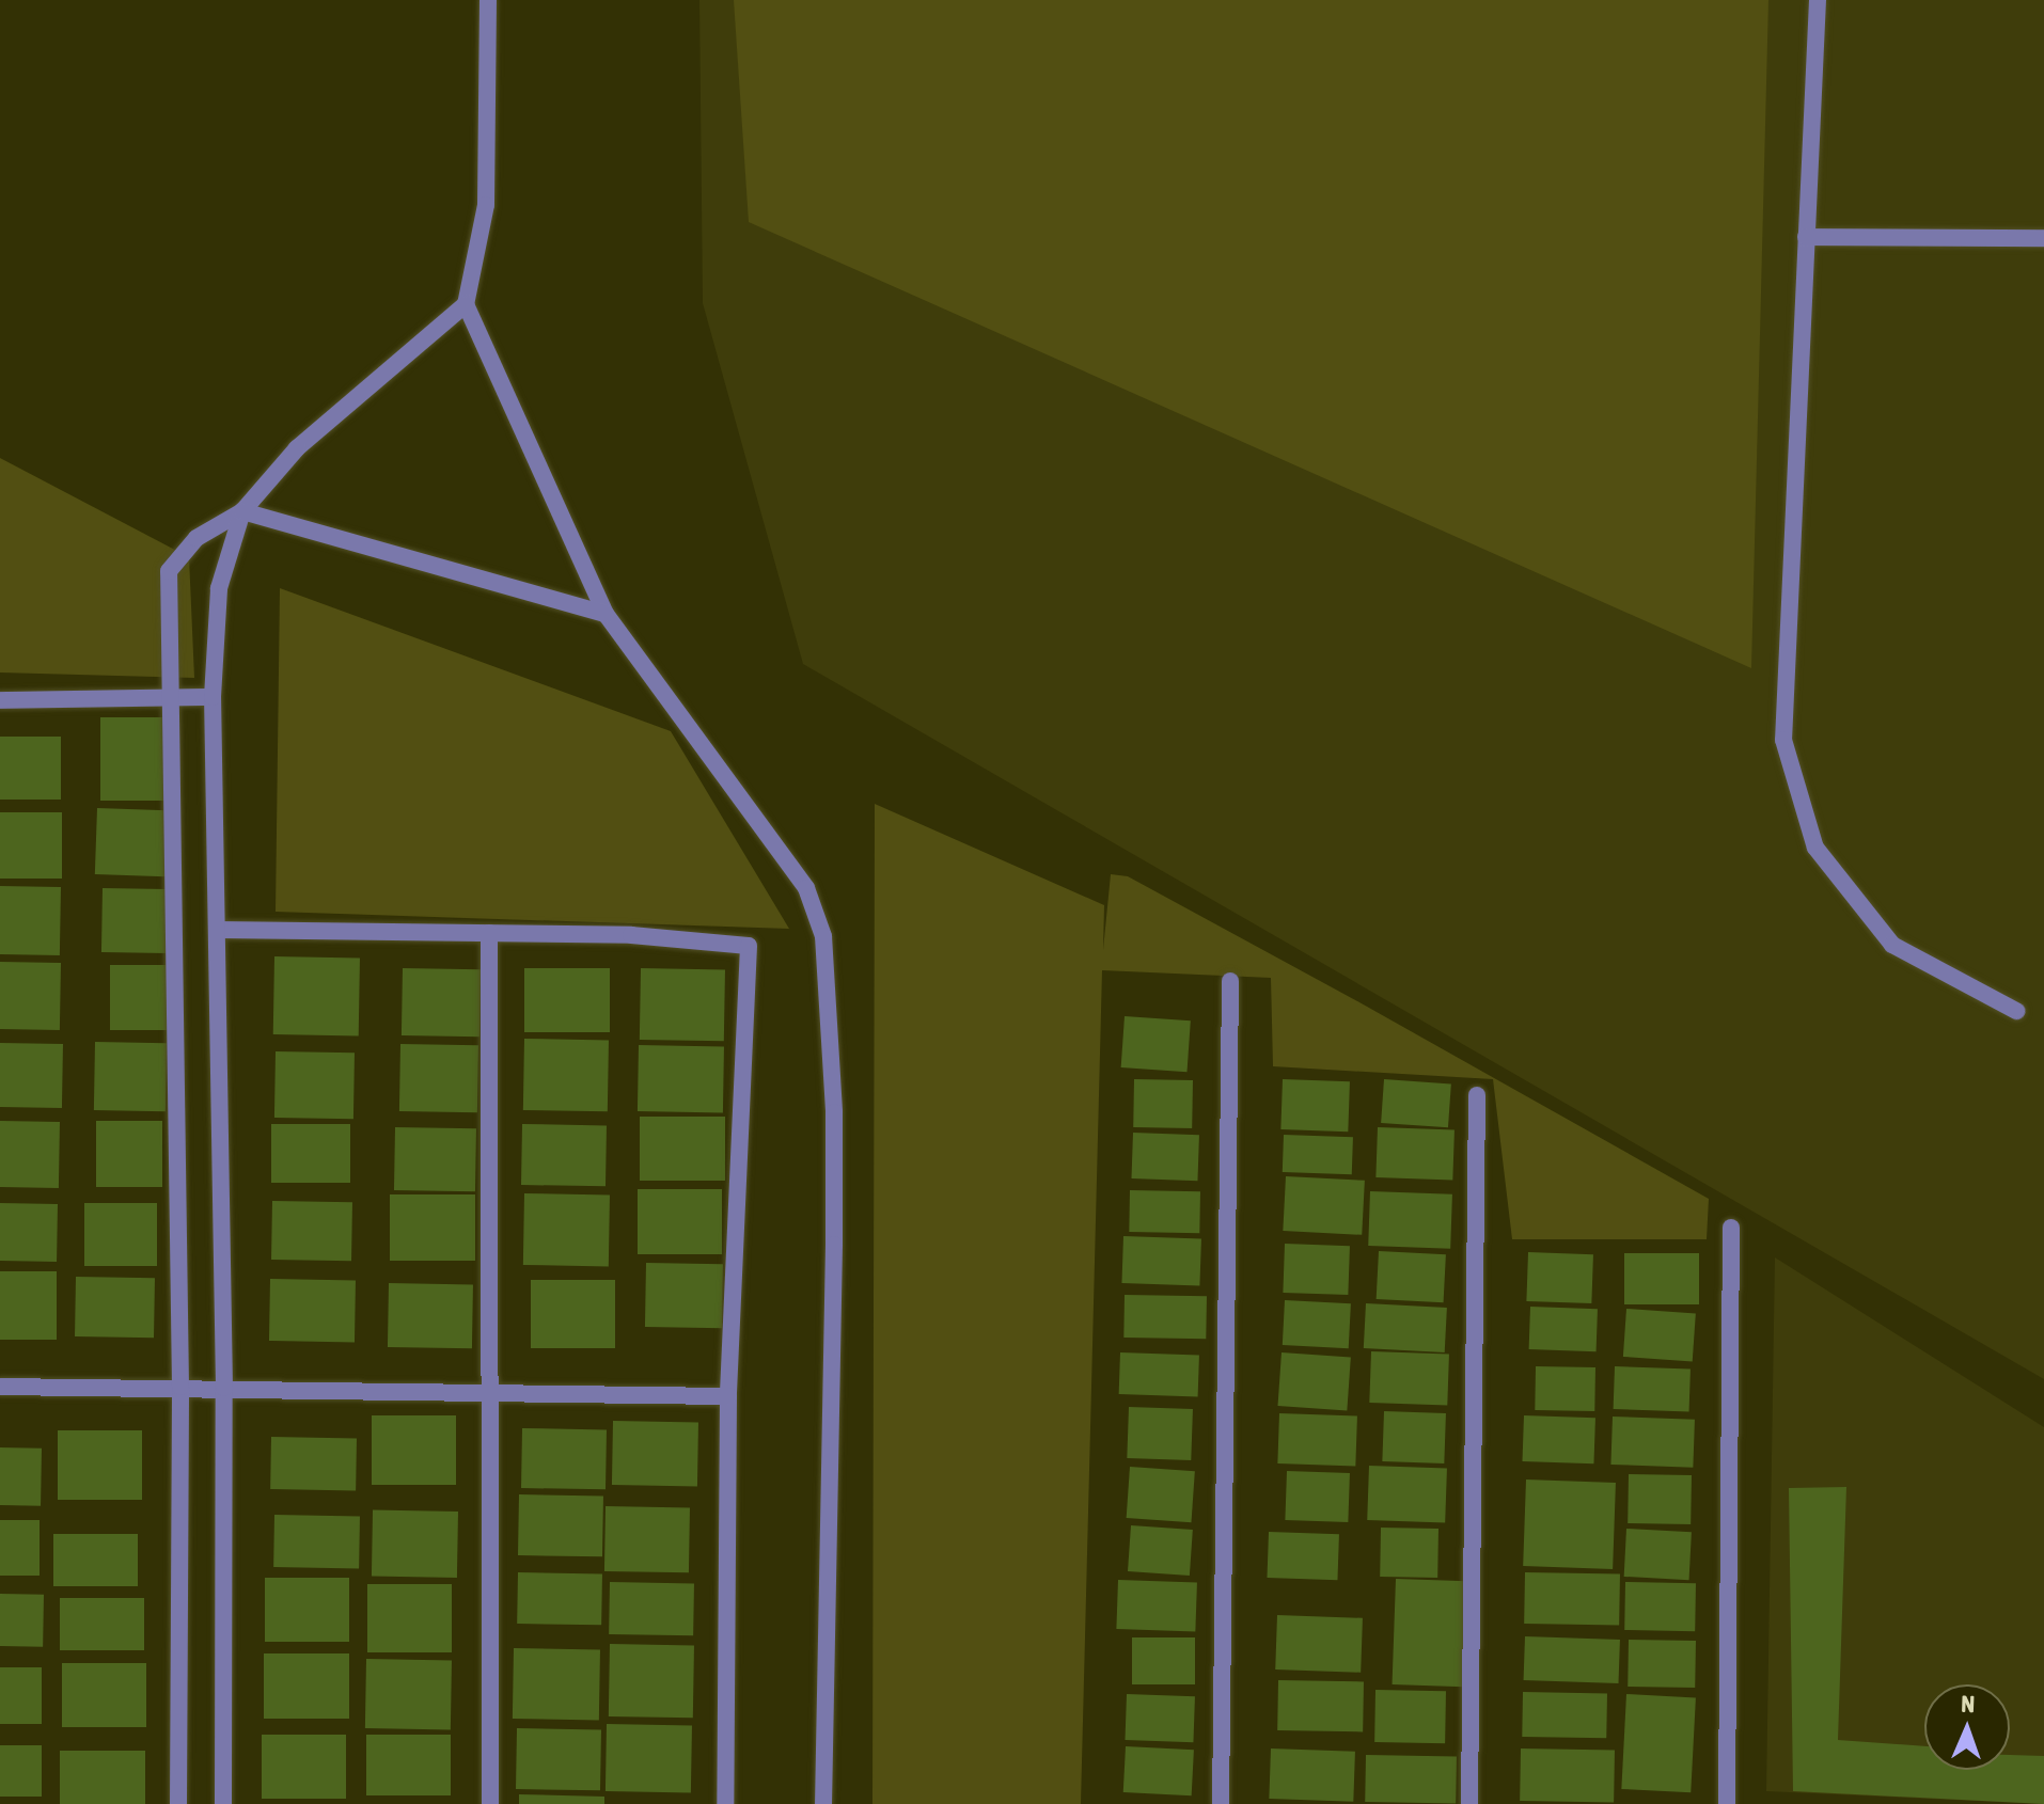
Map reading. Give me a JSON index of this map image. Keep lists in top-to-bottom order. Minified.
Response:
{"north":"top"}
